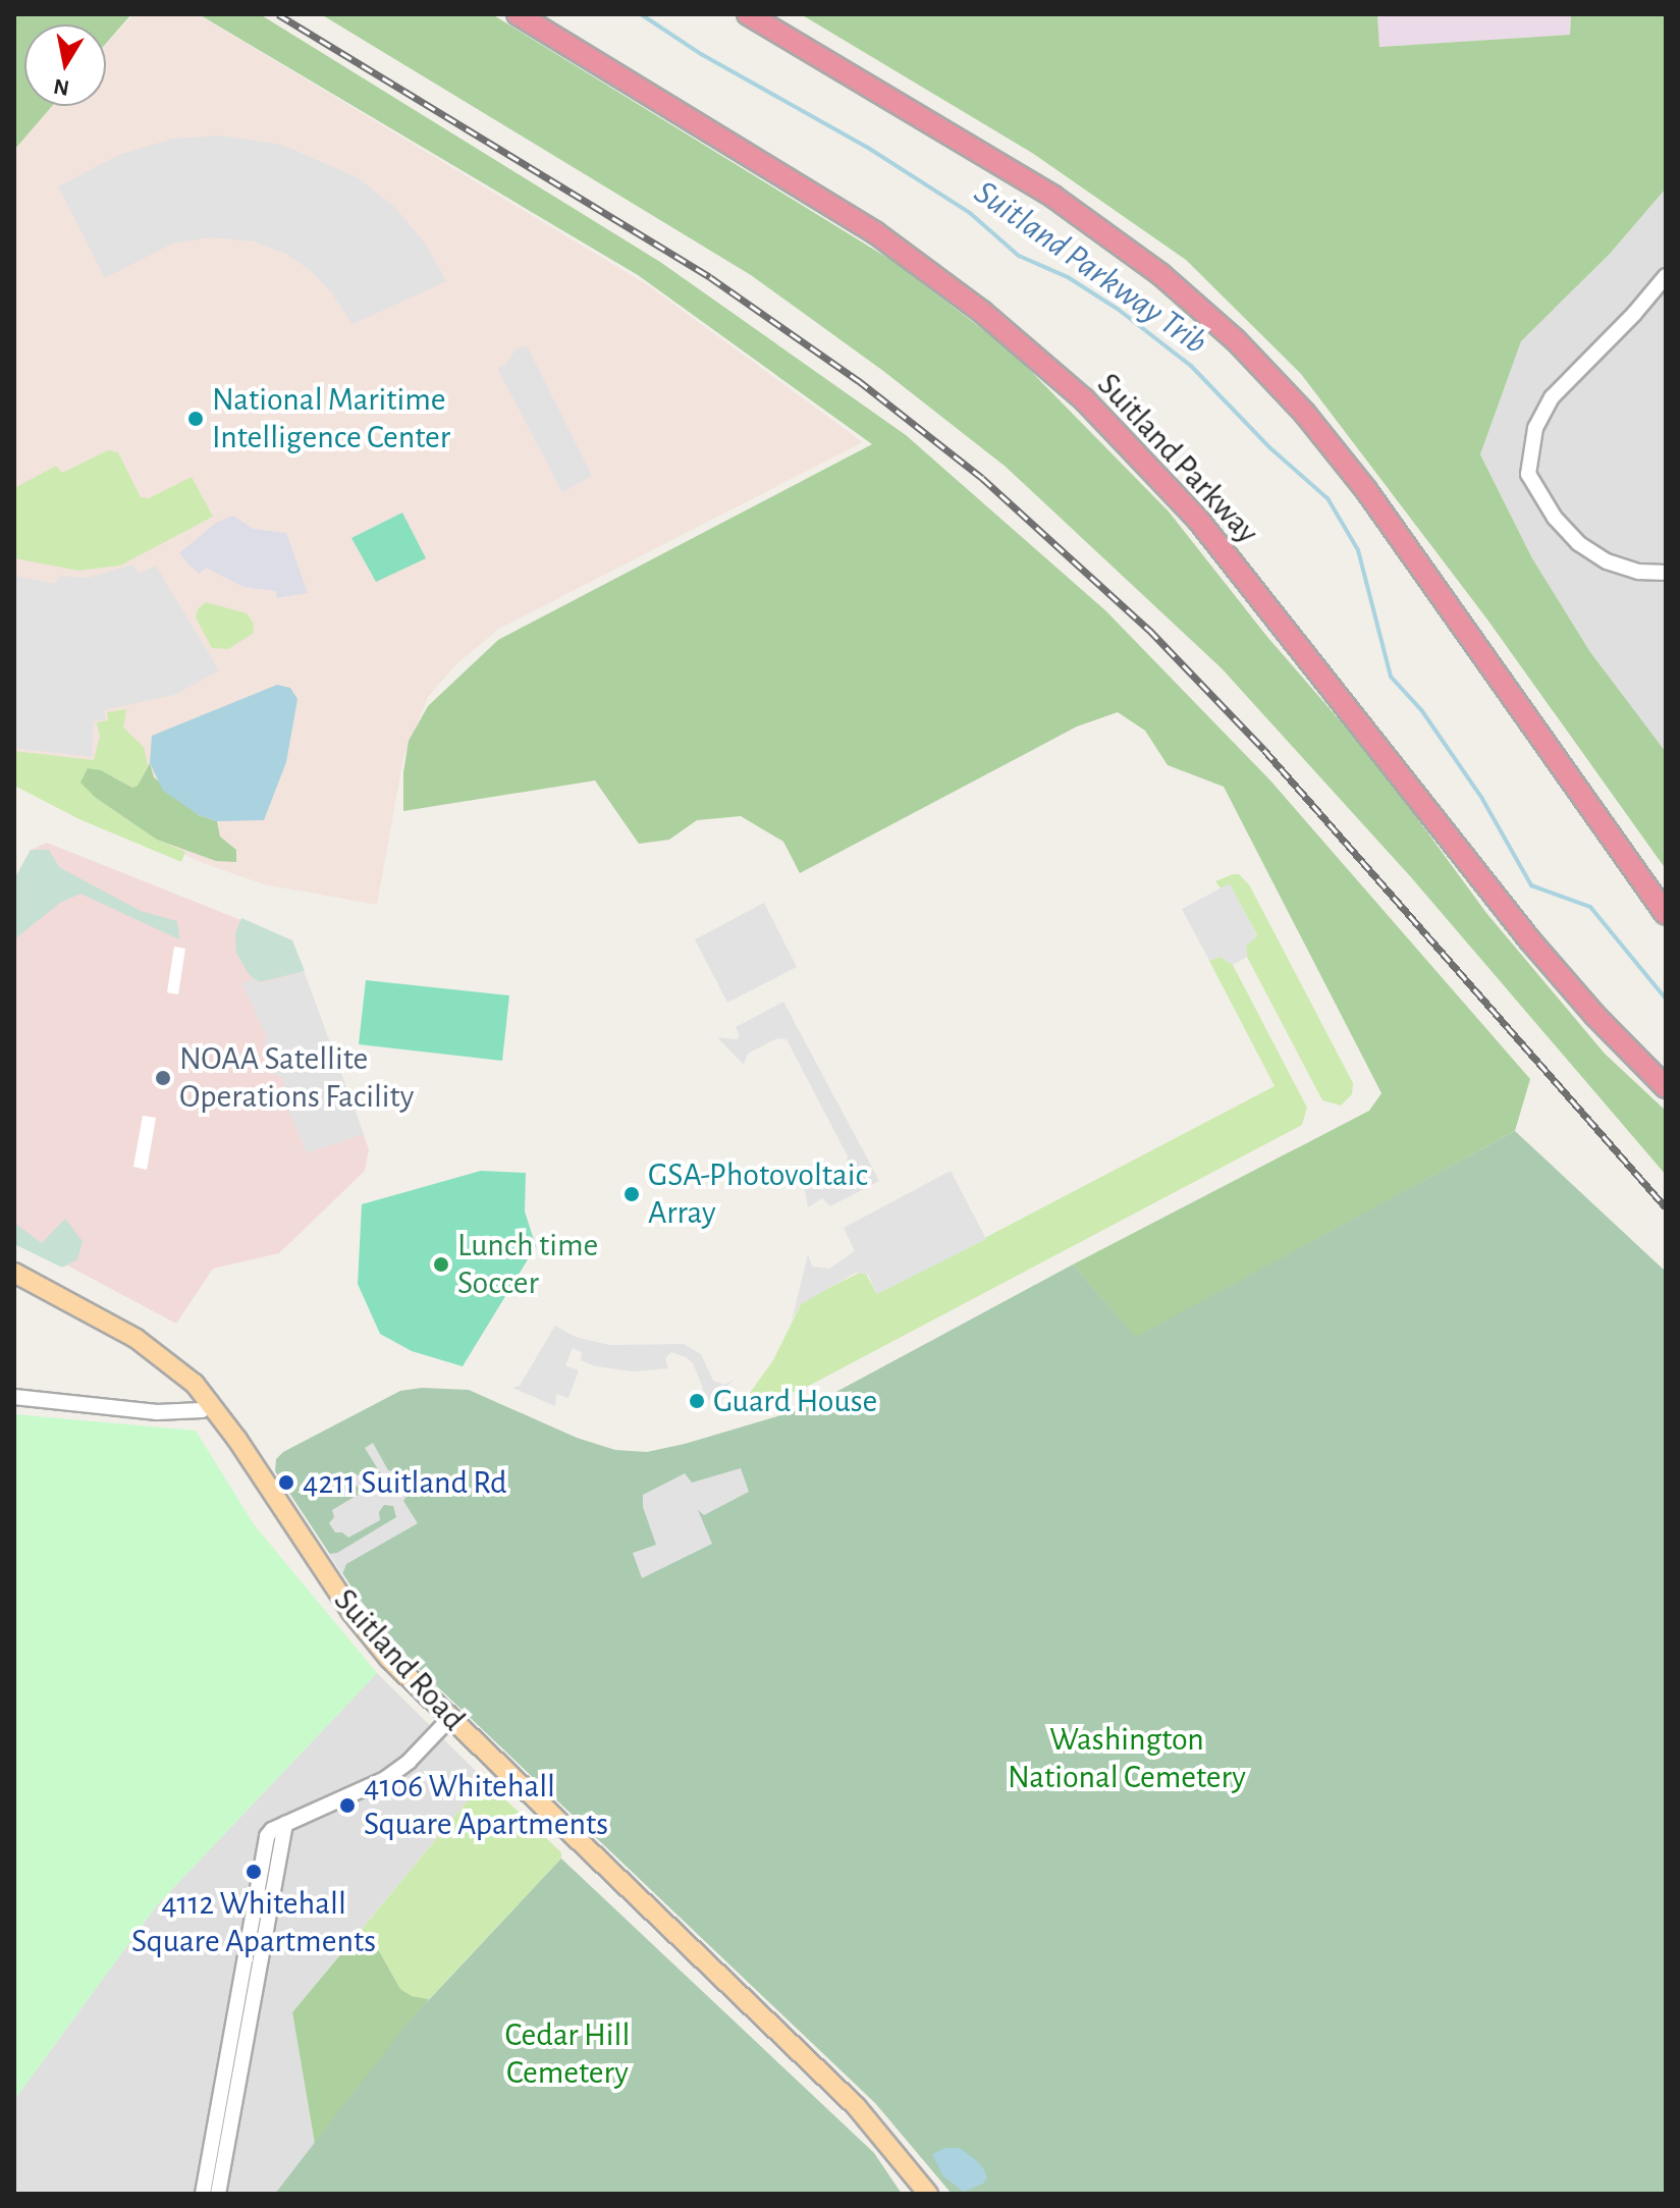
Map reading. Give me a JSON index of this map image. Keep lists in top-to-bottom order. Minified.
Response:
{"streets":{"highway":["Suitland Parkway"],"main road":["Suitland Road"]},"water":["Suitland Parkway Trib"],"parks":["Washington National Cemetery","Cedar Hill Cemetery"],"places":["National Maritime Intelligence Center","NOAA Satellite Operations Facility","GSA-Photovoltaic Array","Lunch time Soccer","Guard House","4211 Suitland Rd","4106 Whitehall Square Apartments","4112 Whitehall Square Apartments"],"north":"bottom"}
